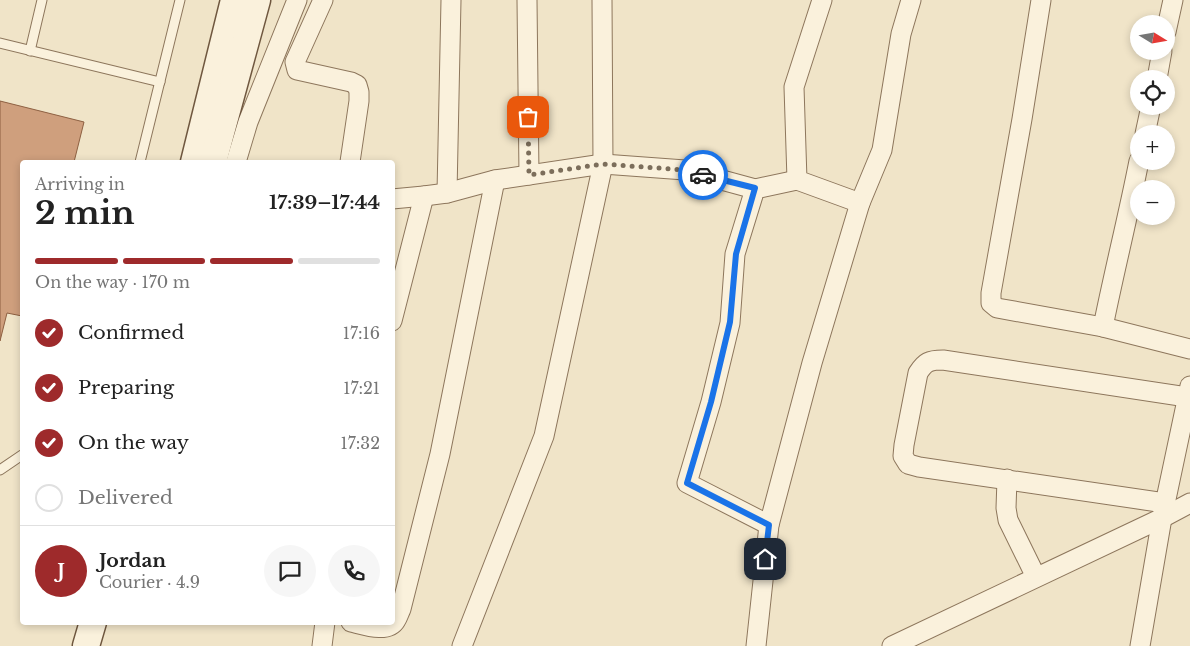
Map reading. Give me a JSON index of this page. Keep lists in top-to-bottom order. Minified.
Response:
{"north":"right","page":{"map_buttons":["+","−"],"heading":["2 min","Arriving in","17:39–17:44"],"panel":["Jordan","Courier · 4.9"],"bar":"On the way · 170 m","list":[["Confirmed","17:16"],["Preparing","17:21"],["On the way","17:32"],"Delivered"],"round":"J"}}
